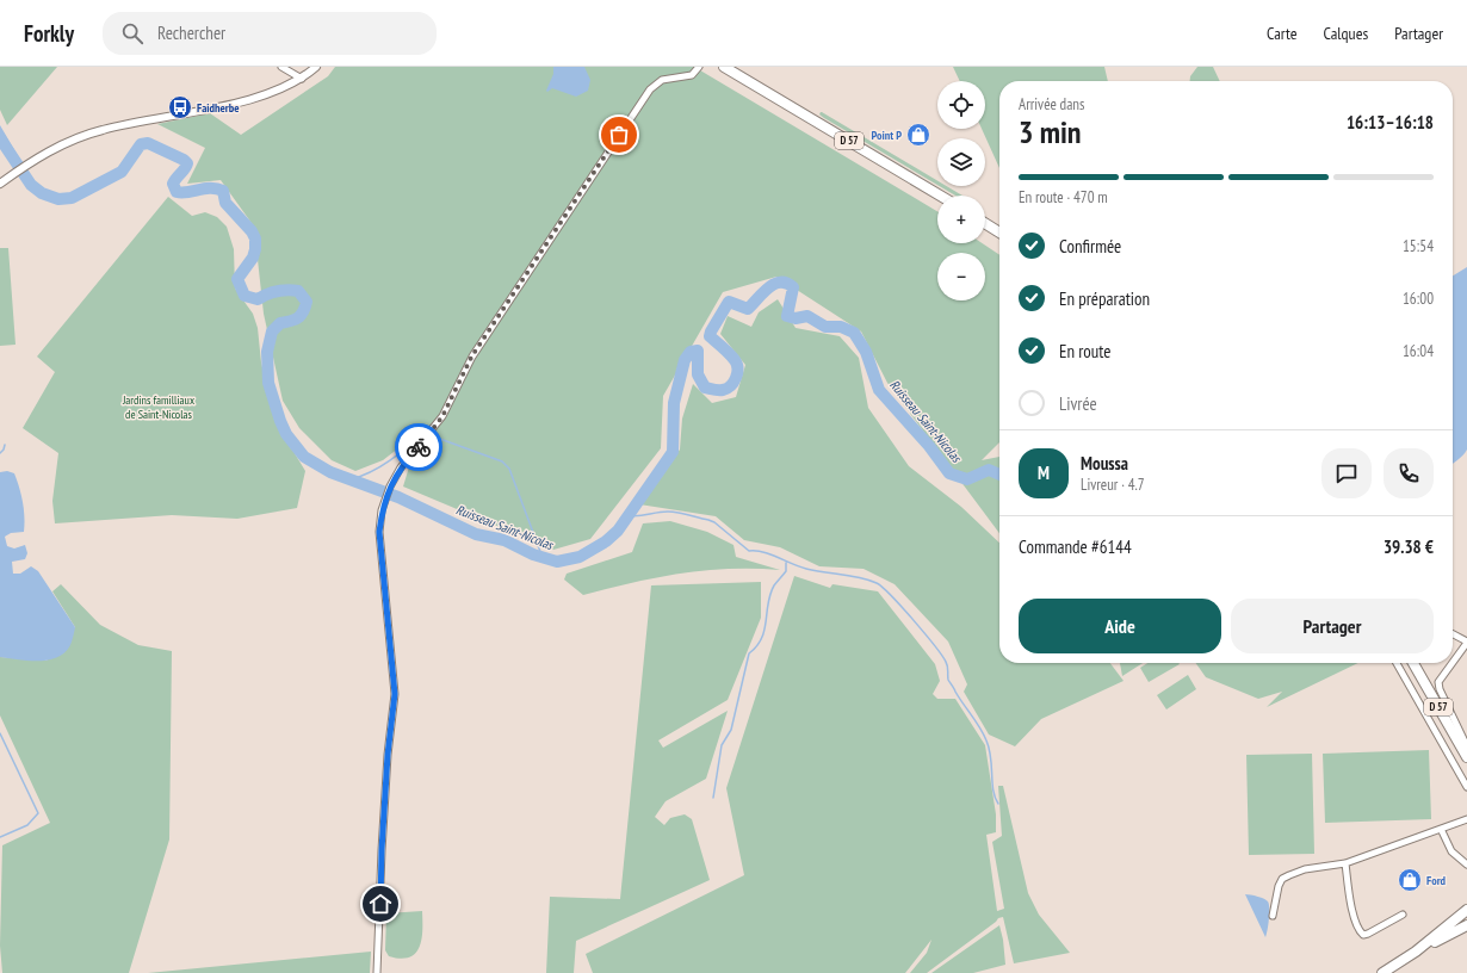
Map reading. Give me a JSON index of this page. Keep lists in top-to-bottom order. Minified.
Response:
{"streets":{"main road":["D 57"]},"water":["Ruisseau Saint-Nicolas"],"parks":["Jardins familliaux de Saint-Nicolas"],"places":{"bus stop":["Faidherbe"],"shop":["Point P","Ford"]},"page":{"header":"Forkly","search":"Rechercher","nav":["Carte","Calques","Partager"],"map_buttons":["+","−"],"heading":["3 min","Arrivée dans","16:13–16:18"],"panel":["Moussa","Livreur · 4.7","Commande #6144","39.38 €"],"bar":"En route · 470 m","list":[["Confirmée","15:54"],["En préparation","16:00"],["En route","16:04"],"Livrée"],"round":"M","buttons":["Aide","Partager"]}}
